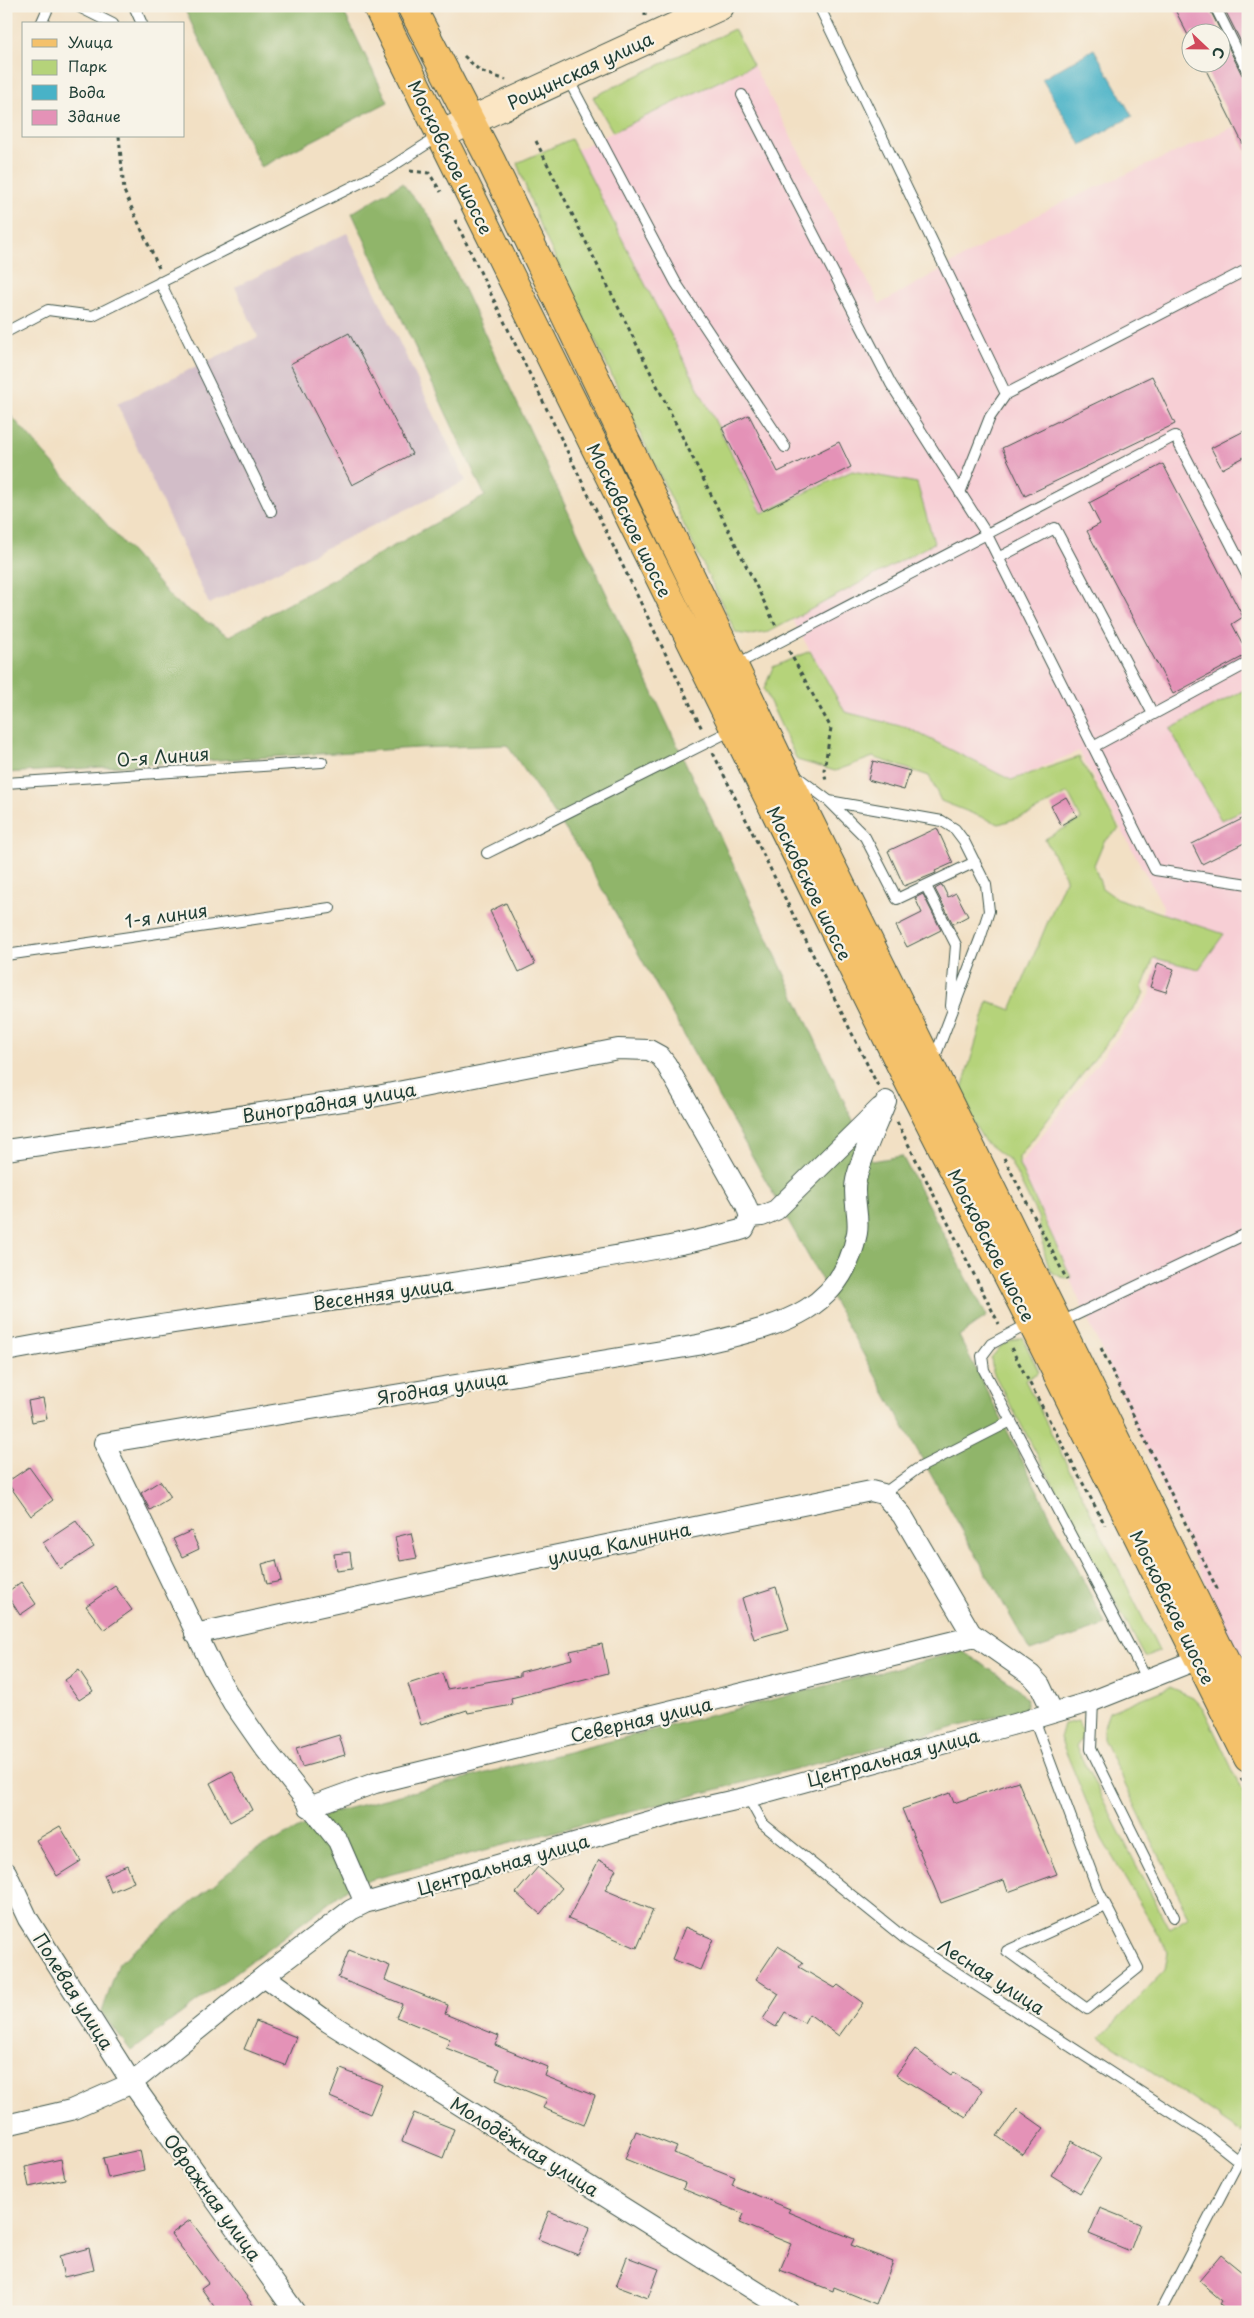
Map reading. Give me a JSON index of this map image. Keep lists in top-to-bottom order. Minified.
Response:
{"streets":{"main road":["Рощинская улица","Московское шоссе"],"street":["Виноградная улица","Весенняя улица","Ягодная улица","улица Калинина","Северная улица","Центральная улица","Полевая улица","Молодёжная улица","Овражная улица"],"lane":["0-я Линия","1-я линия","Лесная улица"]},"crossings":[["Рощинская улица","Московское шоссе"],["Московское шоссе","Центральная улица"],["Виноградная улица","Весенняя улица"],["Ягодная улица","улица Калинина"],["Центральная улица","Лесная улица"],["Центральная улица","Полевая улица"],["Центральная улица","Молодёжная улица"],["Центральная улица","Овражная улица"],["Полевая улица","Овражная улица"]],"legend":["Улица","Парк","Вода","Здание"],"north":"right"}
